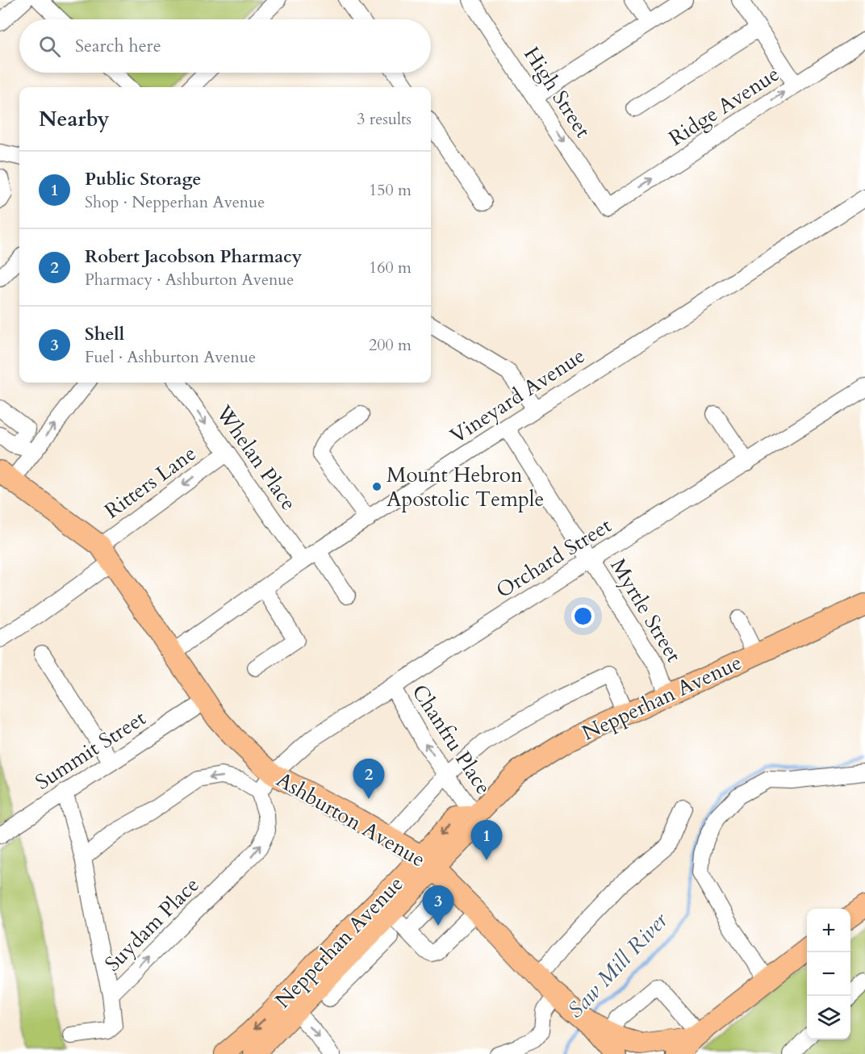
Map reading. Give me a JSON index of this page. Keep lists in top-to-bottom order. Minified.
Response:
{"streets":{"main road":["Nepperhan Avenue","Ashburton Avenue"],"street":["High Street","Ridge Avenue","Vineyard Avenue","Whelan Place","Ritters Lane","Orchard Street","Myrtle Street","Chanfru Place","Summit Street","Suydam Place"]},"crossings":[["High Street","Ridge Avenue"],["Vineyard Avenue","Whelan Place"],["Vineyard Avenue","Myrtle Street"],["Vineyard Avenue","Ashburton Avenue"],["Whelan Place","Ritters Lane"],["Ritters Lane","Ashburton Avenue"],["Orchard Street","Myrtle Street"],["Orchard Street","Chanfru Place"],["Orchard Street","Ashburton Avenue"],["Orchard Street","Suydam Place"],["Myrtle Street","Nepperhan Avenue"],["Nepperhan Avenue","Chanfru Place"],["Nepperhan Avenue","Ashburton Avenue"],["Summit Street","Ashburton Avenue"],["Summit Street","Suydam Place"]],"one_way":["Whelan Place","Chanfru Place","Suydam Place"],"water":["Saw Mill River"],"places":["Mount Hebron Apostolic Temple"],"page":{"search":"Search here","heading":["Nearby","3 results"],"list":[{"mark":"1","name":"Public Storage","note":"Shop · Nepperhan Avenue","value":"150 m"},{"mark":"2","name":"Robert Jacobson Pharmacy","note":"Pharmacy · Ashburton Avenue","value":"160 m"},{"mark":"3","name":"Shell","note":"Fuel · Ashburton Avenue","value":"200 m"}],"pins":["2","1","3"],"map_buttons":["+","−"]}}
